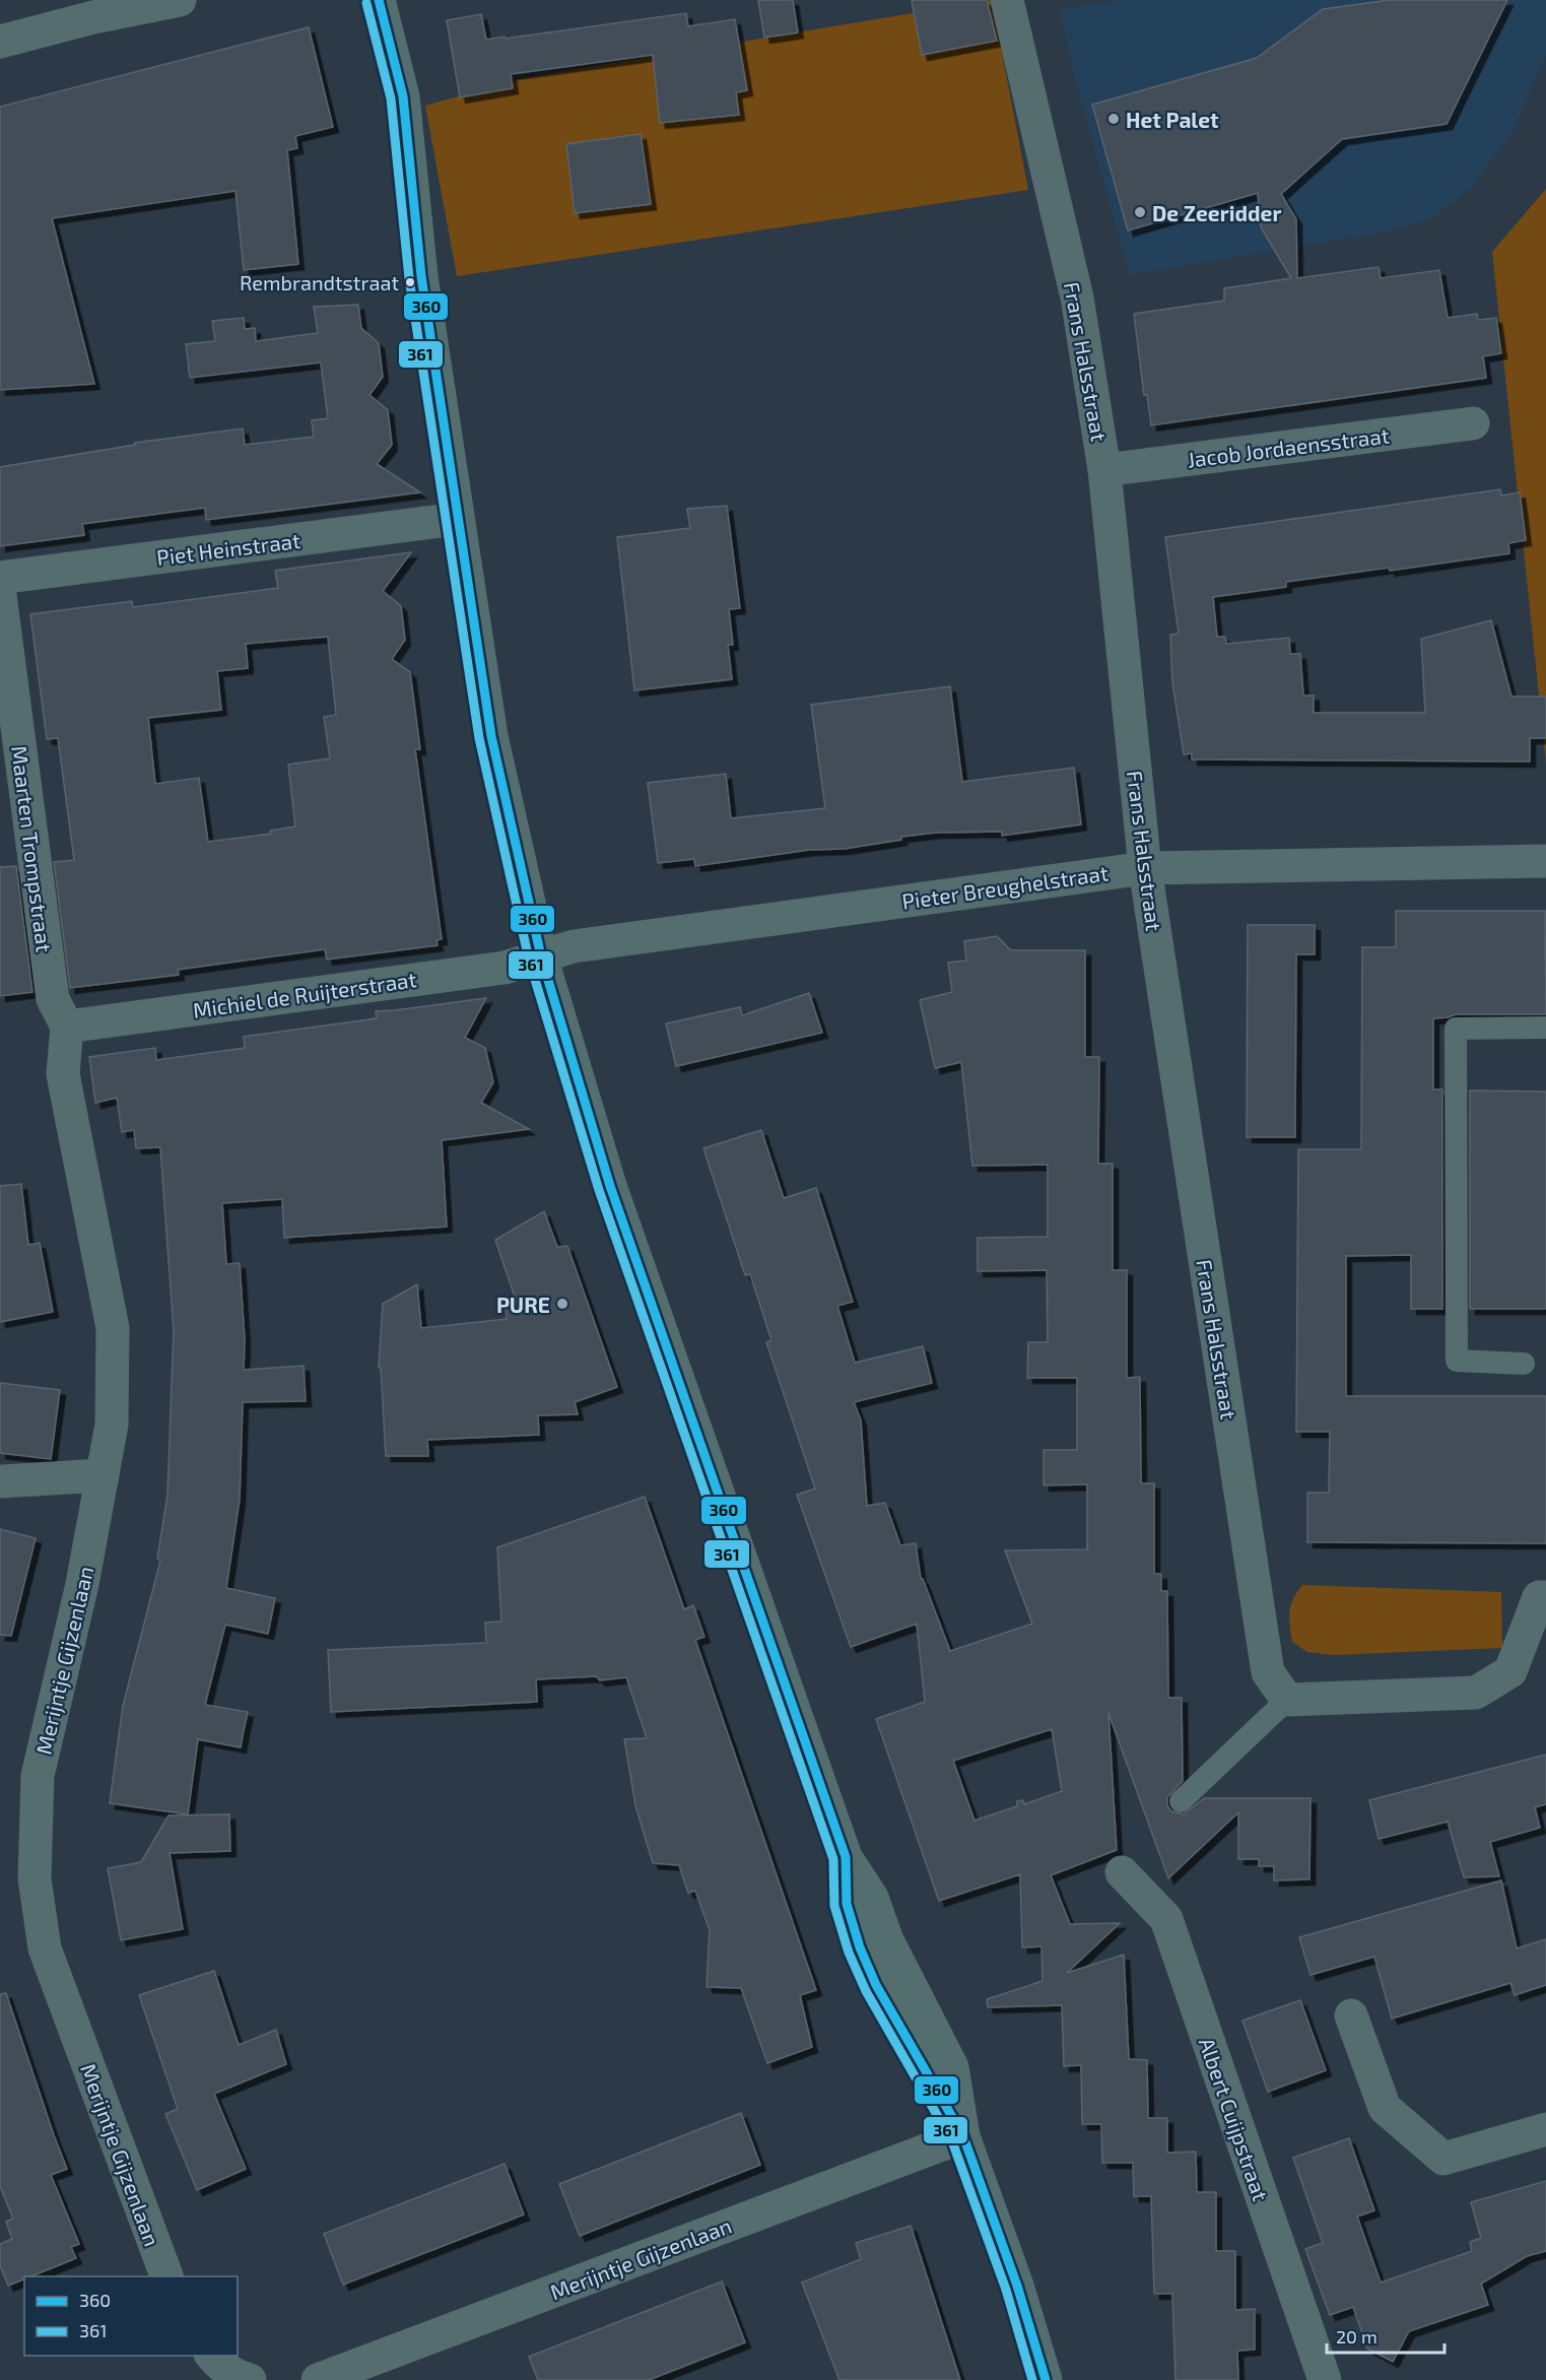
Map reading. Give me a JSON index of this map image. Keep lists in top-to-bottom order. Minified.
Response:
{"streets":{"street":["Frans Halsstraat","Jacob Jordaensstraat","Piet Heinstraat","Maarten Trompstraat","Pieter Breughelstraat","Michiel de Ruijterstraat","Merijntje Gijzenlaan","Albert Cuijpstraat"]},"crossings":[["Frans Halsstraat","Jacob Jordaensstraat"],["Frans Halsstraat","Pieter Breughelstraat"],["Maarten Trompstraat","Michiel de Ruijterstraat"],["Maarten Trompstraat","Merijntje Gijzenlaan"],["Pieter Breughelstraat","Michiel de Ruijterstraat"],["Michiel de Ruijterstraat","Merijntje Gijzenlaan"]],"places":["Het Palet","De Zeeridder","Rembrandtstraat","PURE"],"lines":["transit line 360","transit line 361"],"legend":["360","361"],"scale_bar":"20 m"}
